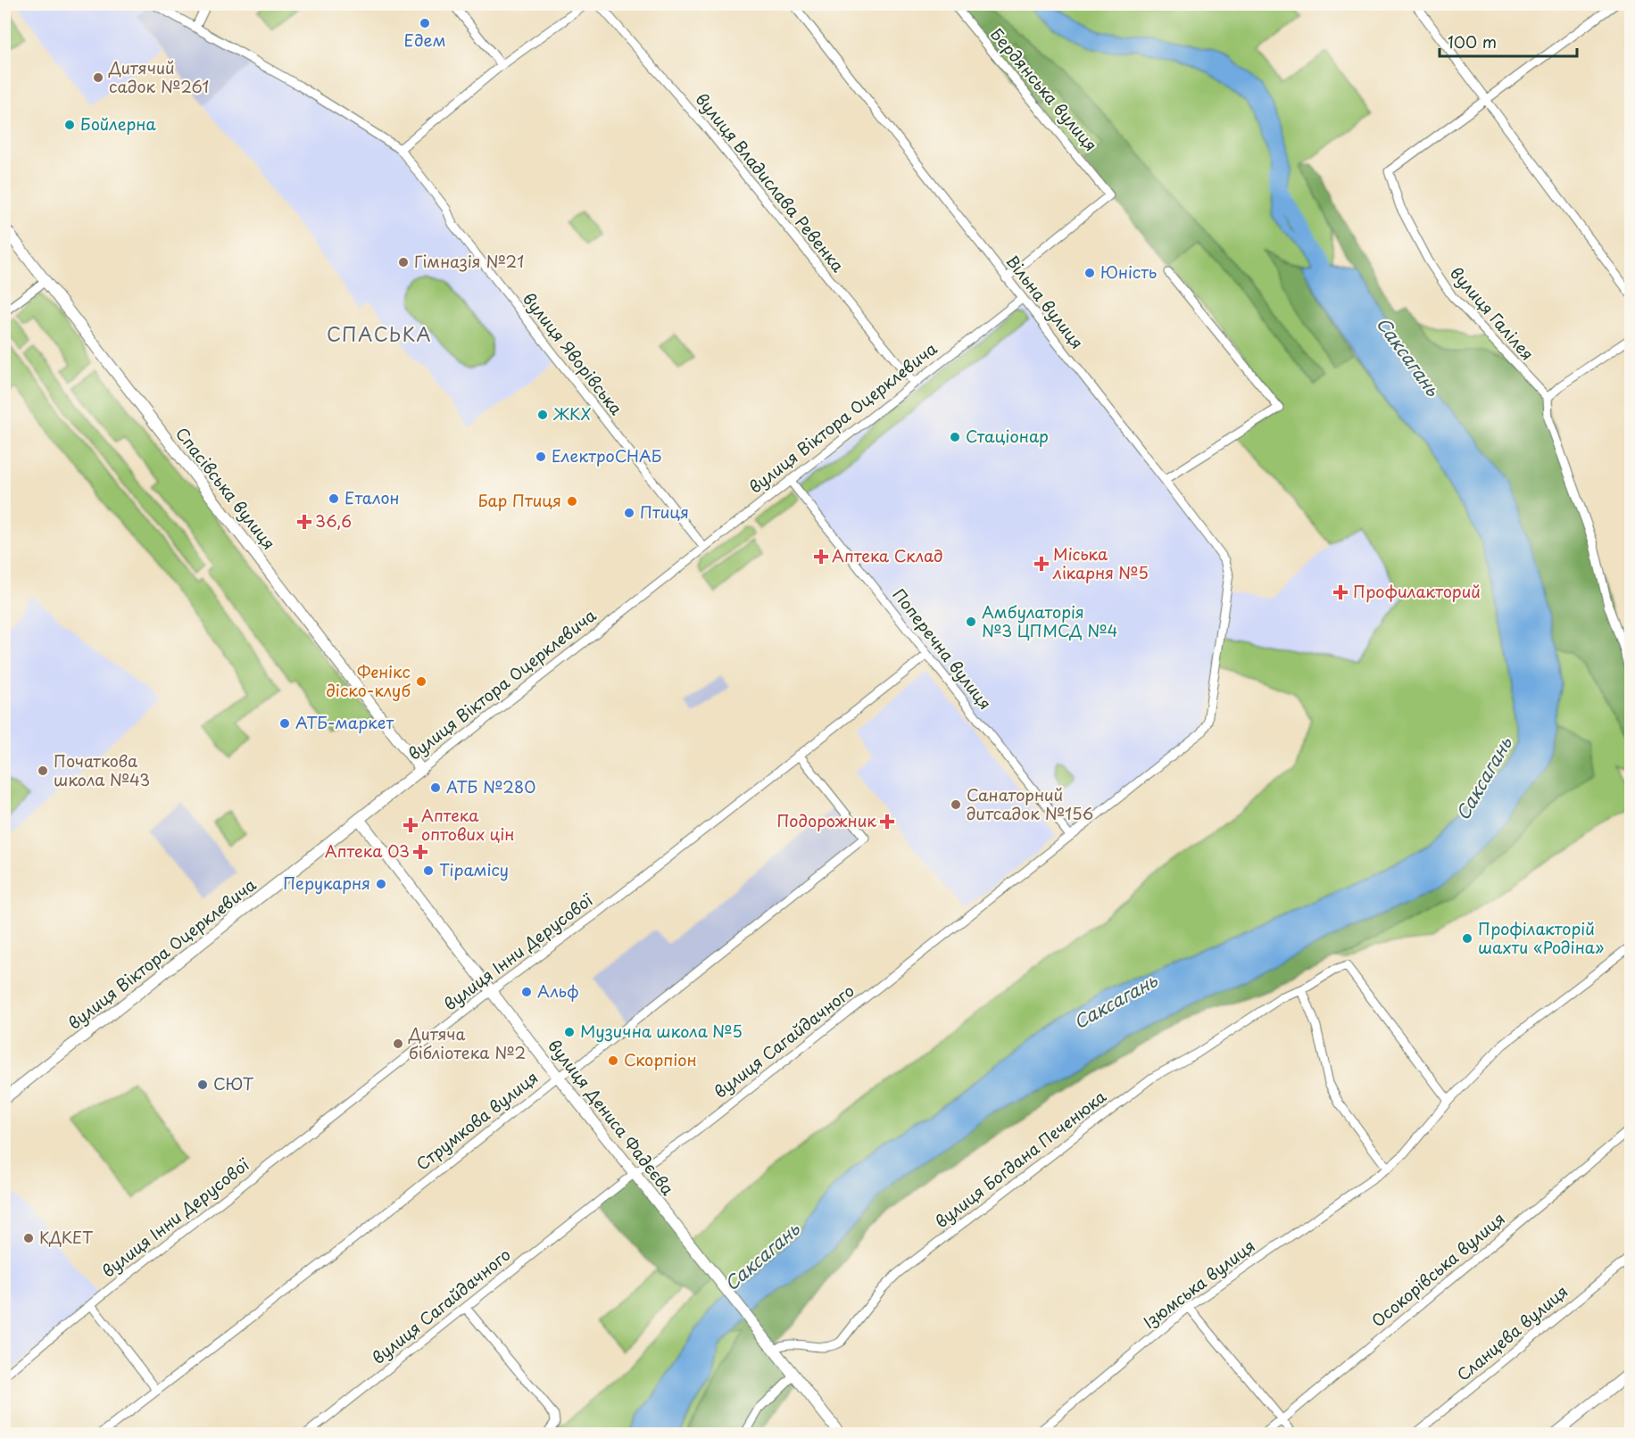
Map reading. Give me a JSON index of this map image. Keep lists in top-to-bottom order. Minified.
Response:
{"streets":{"street":["Бердянська вулиця","вулиця Владислава Ревенка","Вільна вулиця","вулиця Галілея","вулиця Яворівська","вулиця Віктора Оцерклевича","Спасівська вулиця","Поперечна вулиця","вулиця Інни Дерусової","вулиця Сагайдачного","вулиця Дениса Фадєєва","Струмкова вулиця","вулиця Богдана Печенюка","Осокорівська вулиця","Ізюмська вулиця","Сланцева вулиця"]},"crossings":[["Бердянська вулиця","Вільна вулиця"],["вулиця Владислава Ревенка","вулиця Віктора Оцерклевича"],["Вільна вулиця","вулиця Віктора Оцерклевича"],["Вільна вулиця","вулиця Сагайдачного"],["вулиця Яворівська","вулиця Віктора Оцерклевича"],["вулиця Віктора Оцерклевича","Спасівська вулиця"],["вулиця Віктора Оцерклевича","Поперечна вулиця"],["вулиця Віктора Оцерклевича","вулиця Дениса Фадєєва"],["Поперечна вулиця","вулиця Інни Дерусової"],["Поперечна вулиця","вулиця Сагайдачного"],["вулиця Інни Дерусової","вулиця Дениса Фадєєва"],["вулиця Інни Дерусової","Струмкова вулиця"],["вулиця Сагайдачного","вулиця Дениса Фадєєва"],["вулиця Дениса Фадєєва","Струмкова вулиця"],["вулиця Дениса Фадєєва","вулиця Богдана Печенюка"]],"districts":["СПАСЬКА"],"water":["Саксагань"],"places":{"other":["Едем","Дитячий садок №261","Бойлерна","Гімназія №21","Юність","ЖКХ","Стаціонар","ЕлектроСНАБ","Еталон","Бар Птиця","Птиця","Амбулаторія №3 ЦПМСД №4","Фенікс діско-клуб","АТБ-маркет","Початкова школа №43","АТБ №280","Санаторний дитсадок №156","Тірамісу","Перукарня","Профілакторій шахти «Родіна»","Альф","Музична школа №5","Дитяча бібліотека №2","Скорпіон","СЮТ","КДКЕТ"],"health":["36,6","Аптека Склад","Міська лікарня №5","Профилакторий","Подорожник","Аптека оптових цін","Аптека 03"]},"scale_bar":"100 m"}
